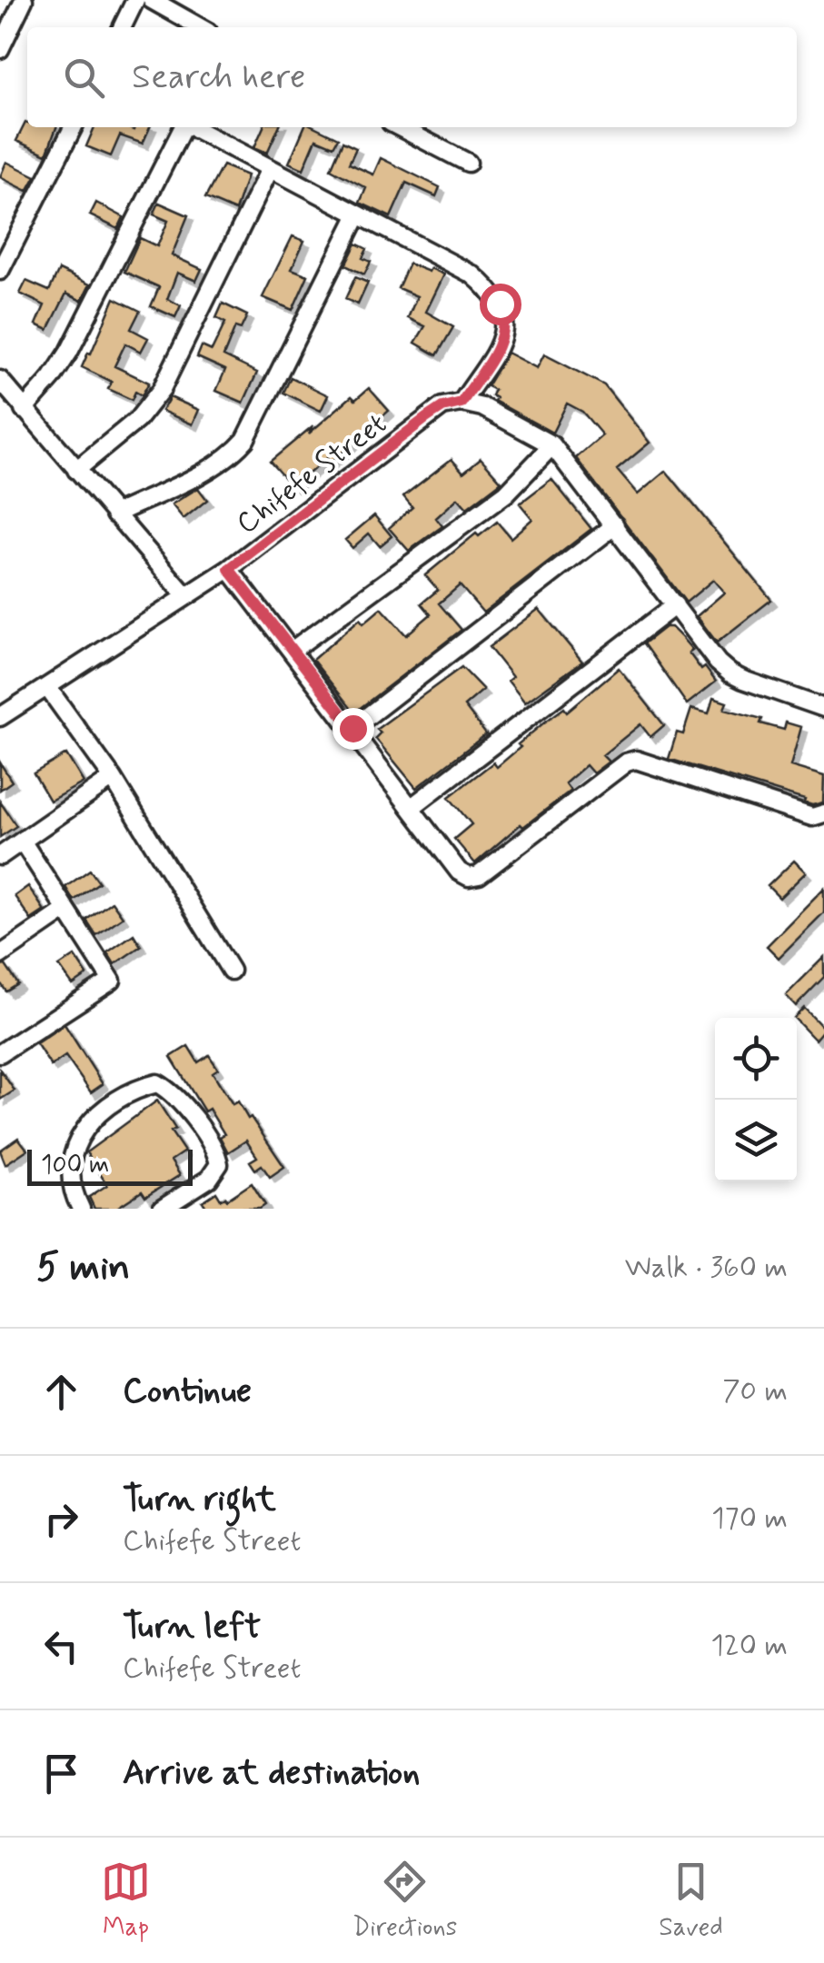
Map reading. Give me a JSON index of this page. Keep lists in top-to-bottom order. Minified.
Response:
{"streets":{"street":["Chifefe Street"]},"scale_bar":"100 m","page":{"search":"Search here","scale":"100 m","heading":["5 min","Walk · 360 m"],"list":[["Continue","70 m"],["Turn right","Chifefe Street","170 m"],["Turn left","Chifefe Street","120 m"],"Arrive at destination"],"nav":["Map","Directions","Saved"]}}
